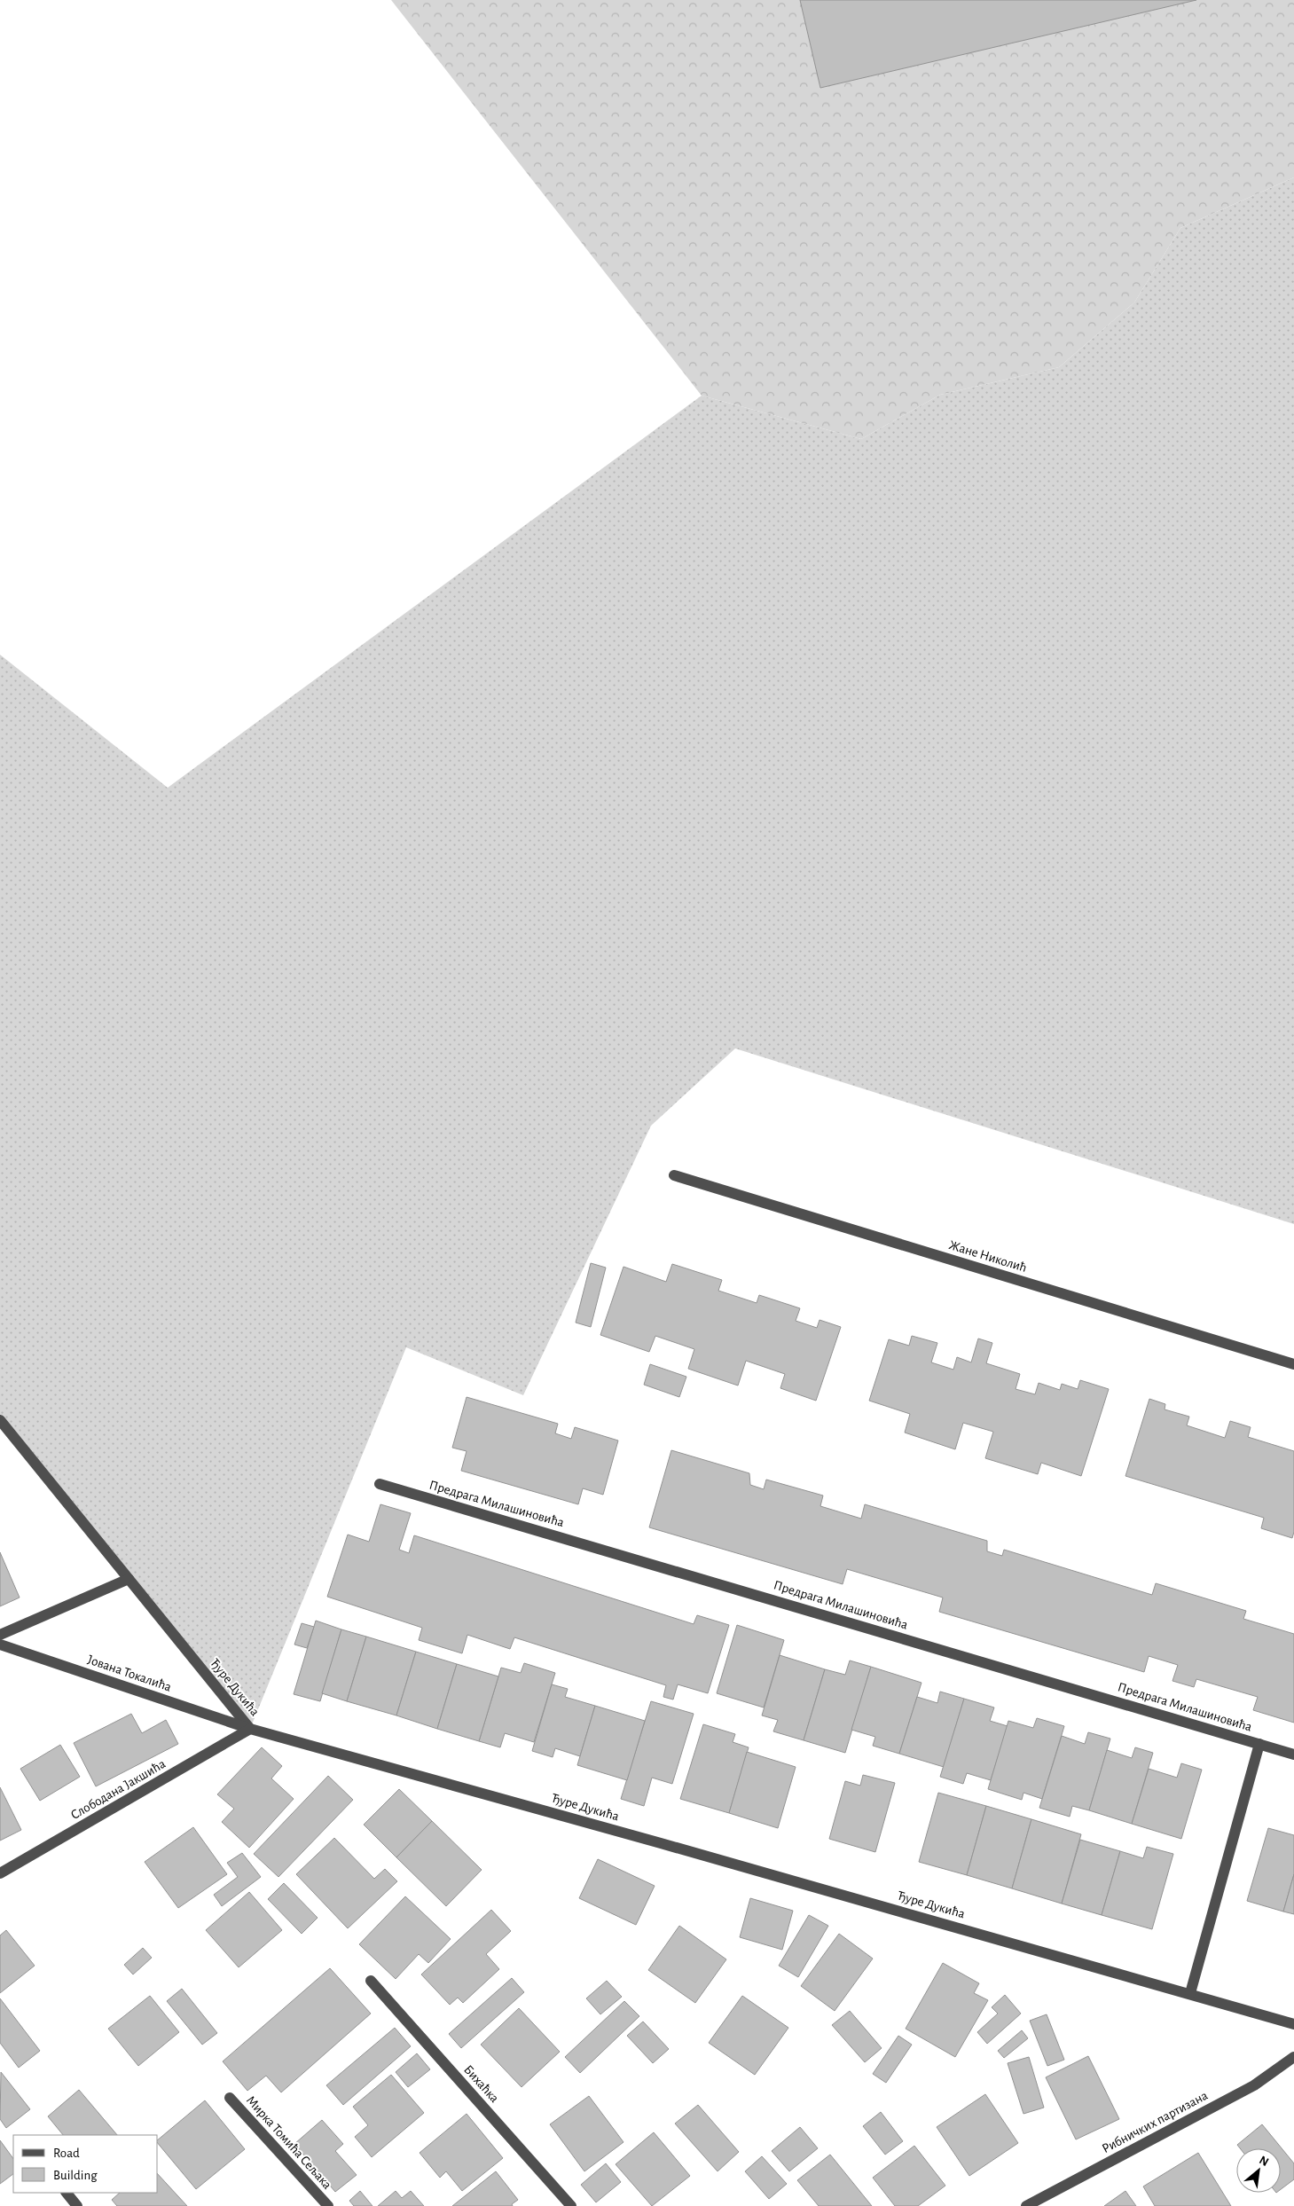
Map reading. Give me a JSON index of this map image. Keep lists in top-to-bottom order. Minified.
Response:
{"streets":{"street":["Жане Николић","Предрага Милашиновића","Јована Токалића","Ђуре Дукића","Слободана Јакшића","Бихаћка","Рибничких партизана","Мирка Томића Сељака"]},"crossings":[["Јована Токалића","Ђуре Дукића"],["Јована Токалића","Слободана Јакшића"],["Ђуре Дукића","Слободана Јакшића"]],"legend":["Road","Building"],"north":"top right"}
